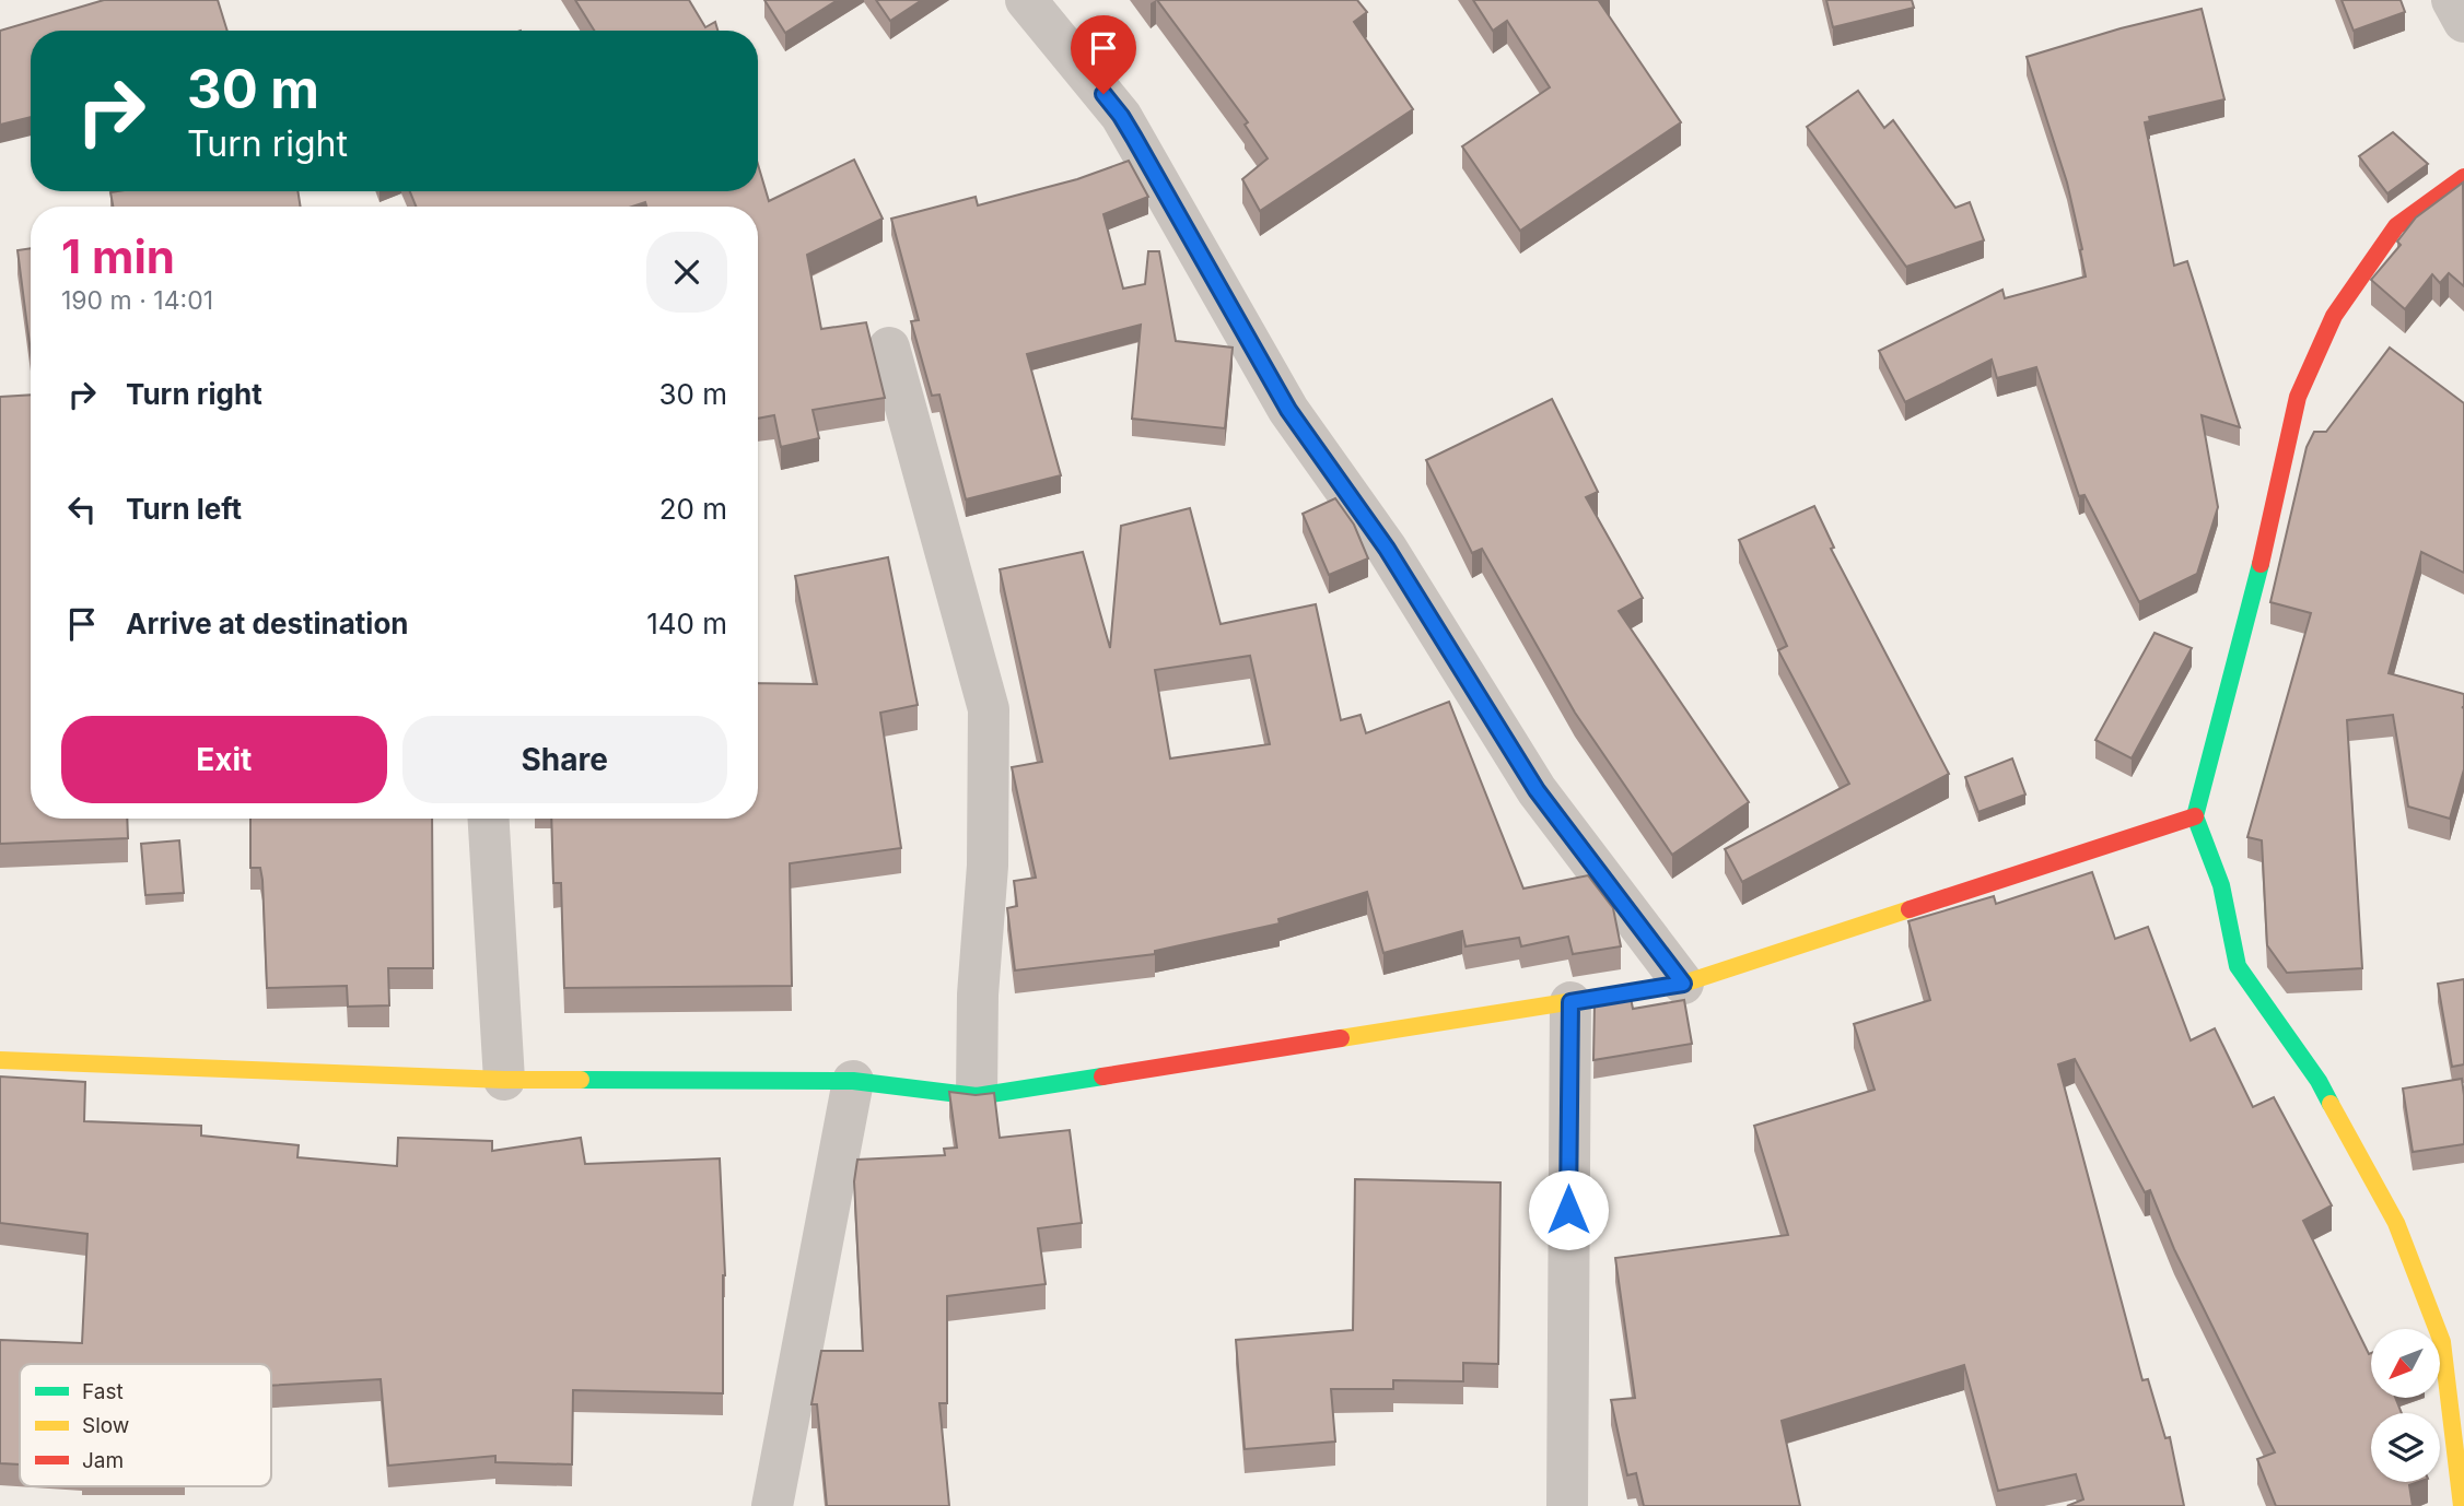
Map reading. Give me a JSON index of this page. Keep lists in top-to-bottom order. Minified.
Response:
{"legend":["Fast","Slow","Jam"],"north":"bottom left","page":{"turn":["30 m","Turn right"],"heading":["1 min","190 m · 14:01"],"list":[{"name":"Turn right","value":"30 m"},{"name":"Turn left","value":"20 m"},{"name":"Arrive at destination","value":"140 m"}],"buttons":["Exit","Share"]}}
